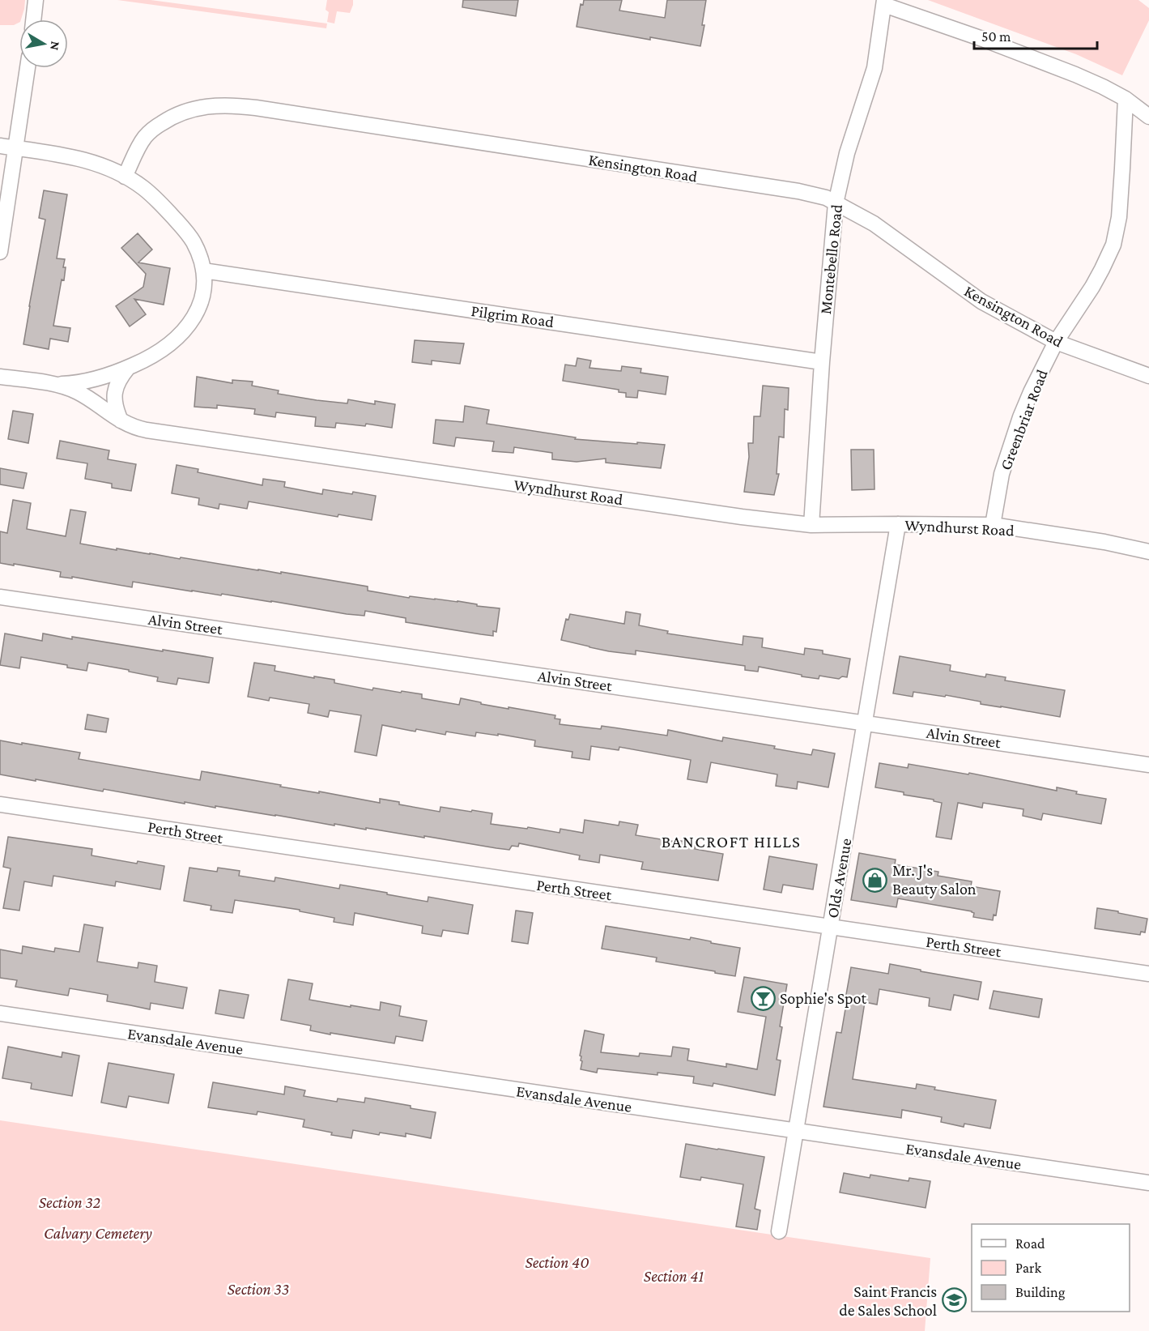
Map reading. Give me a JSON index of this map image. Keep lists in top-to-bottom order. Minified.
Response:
{"streets":{"street":["Kensington Road","Montebello Road","Pilgrim Road","Greenbriar Road","Wyndhurst Road","Alvin Street","Perth Street","Olds Avenue","Evansdale Avenue"]},"crossings":[["Kensington Road","Montebello Road"],["Kensington Road","Greenbriar Road"],["Montebello Road","Pilgrim Road"],["Montebello Road","Wyndhurst Road"],["Greenbriar Road","Wyndhurst Road"],["Wyndhurst Road","Olds Avenue"],["Alvin Street","Olds Avenue"],["Perth Street","Olds Avenue"],["Olds Avenue","Evansdale Avenue"]],"districts":["BANCROFT HILLS"],"parks":["Section 32","Calvary Cemetery","Section 40","Section 41","Section 33"],"places":{"shop":["Mr. J's Beauty Salon"],"bar":["Sophie's Spot"],"school or university":["Saint Francis de Sales School"]},"legend":["Road","Park","Building"],"scale_bar":"50 m","north":"right"}
